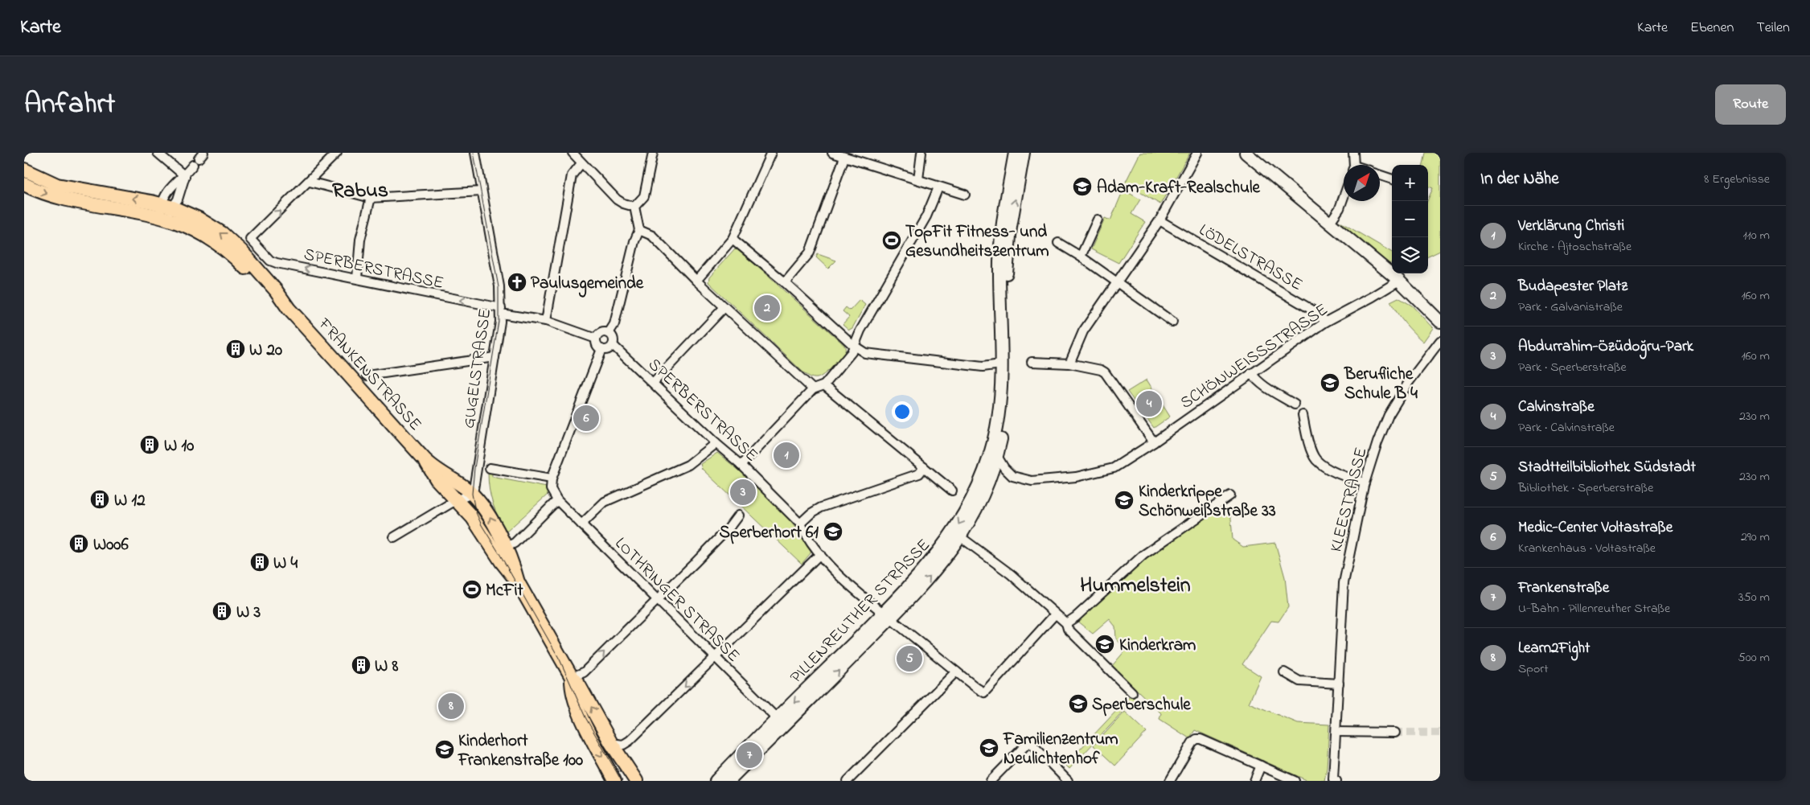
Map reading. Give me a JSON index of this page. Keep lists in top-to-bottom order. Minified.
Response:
{"streets":{"main road":["FRANKENSTRASSE","PILLENREUTHER STRASSE"],"street":["LÖDELSTRASSE","SPERBERSTRASSE","SCHÖNWEISSSTRASSE","GUGELSTRASSE","KLEESTRASSE","LOTHRINGER STRASSE"]},"crossings":[["LÖDELSTRASSE","SCHÖNWEISSSTRASSE"],["SPERBERSTRASSE","GUGELSTRASSE"],["SPERBERSTRASSE","PILLENREUTHER STRASSE"],["SCHÖNWEISSSTRASSE","PILLENREUTHER STRASSE"],["GUGELSTRASSE","FRANKENSTRASSE"],["LOTHRINGER STRASSE","PILLENREUTHER STRASSE"]],"districts":["Rabus","Hummelstein"],"places":{"school or university":["Adam-Kraft-Realschule","Berufliche Schule B 4","Kinderkrippe Schönweißstraße 33","Sperberhort 61","Kinderkram","Sperberschule","Familienzentrum Neulichtenhof","Kinderhort Frankenstraße 100"],"sports":["TopFit Fitness- und Gesundheitszentrum","McFit"],"church":["Paulusgemeinde"],"building":["W 20","W 10","W 12","W006","W 4","W 3","W 8"]},"north":"top right","page":{"header":"Karte","nav":["Karte","Ebenen","Teilen"],"title":"Anfahrt","buttons":"Route","heading":["In der Nähe","8 Ergebnisse"],"map_buttons":["+","−"],"list":[{"mark":"1","name":"Verklärung Christi","note":"Kirche · Ajtoschstraße","value":"110 m"},{"mark":"2","name":"Budapester Platz","note":"Park · Galvanistraße","value":"160 m"},{"mark":"3","name":"Abdurrahim-Özüdoğru-Park","note":"Park · Sperberstraße","value":"160 m"},{"mark":"4","name":"Calvinstraße","note":"Park · Calvinstraße","value":"230 m"},{"mark":"5","name":"Stadtteilbibliothek Südstadt","note":"Bibliothek · Sperberstraße","value":"230 m"},{"mark":"6","name":"Medic-Center Voltastraße","note":"Krankenhaus · Voltastraße","value":"290 m"},{"mark":"7","name":"Frankenstraße","note":"U-Bahn · Pillenreuther Straße","value":"350 m"},{"mark":"8","name":"Learn2Fight","note":"Sport","value":"500 m"}],"pins":["2","4","6","1","3","5","8","7"]}}
